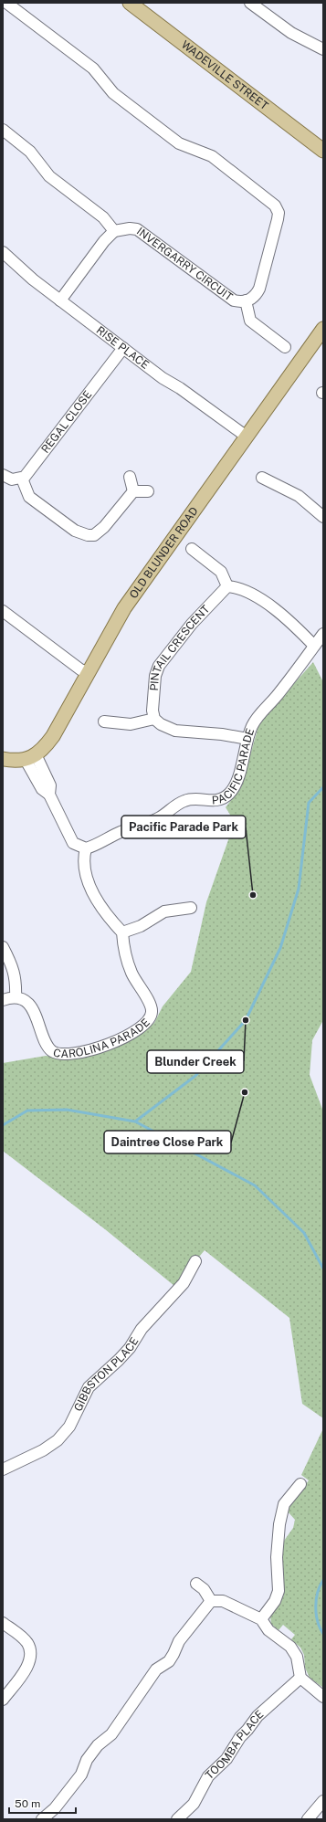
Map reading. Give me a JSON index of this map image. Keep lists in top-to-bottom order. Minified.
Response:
{"streets":{"main road":["WADEVILLE STREET","OLD BLUNDER ROAD"],"street":["INVERGARRY CIRCUIT","RISE PLACE","REGAL CLOSE","PINTAIL CRESCENT","PACIFIC PARADE","CAROLINA PARADE","GIBBSTON PLACE","TOOMBA PLACE"]},"crossings":[["RISE PLACE","REGAL CLOSE"],["RISE PLACE","OLD BLUNDER ROAD"]],"places":["Pacific Parade Park","Blunder Creek","Daintree Close Park"],"scale_bar":"50 m"}
